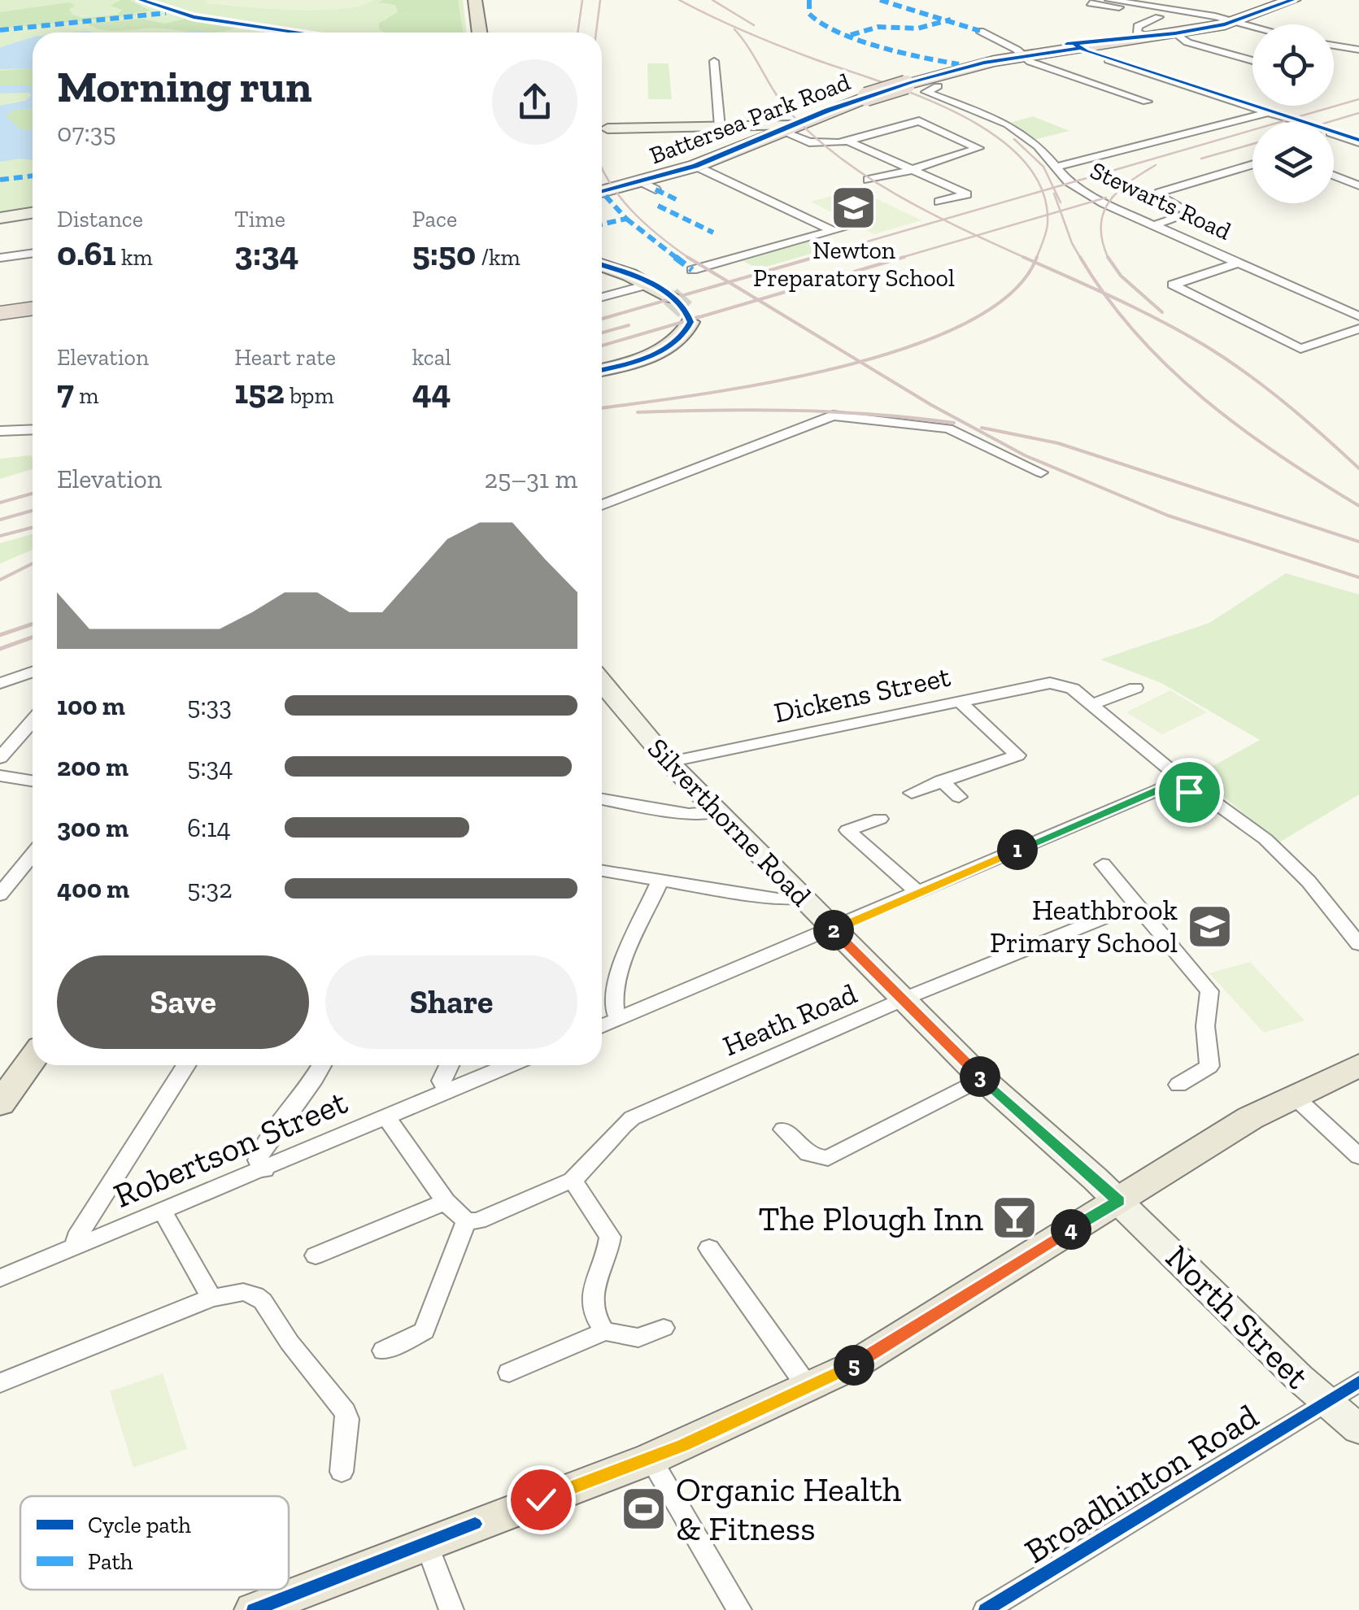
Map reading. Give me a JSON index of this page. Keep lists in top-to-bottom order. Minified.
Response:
{"streets":{"highway":["Battersea Park Road"],"main road":["Silverthorne Road","North Street"],"street":["Stewarts Road","Dickens Street","Heath Road","Robertson Street","Broadhinton Road"]},"crossings":[["Dickens Street","Silverthorne Road"],["Silverthorne Road","Heath Road"],["Silverthorne Road","North Street"],["North Street","Broadhinton Road"]],"places":{"school or university":["Newton Preparatory School","Heathbrook Primary School"],"bar":["The Plough Inn"],"sports":["Organic Health & Fitness"]},"legend":["Cycle path","Path"],"page":{"heading":["Morning run","07:35"],"stats":[["Distance","0.61 km"],["Time","3:34"],["Pace","5:50 /km"],["Elevation","7 m"],["Heart rate","152 bpm"],["kcal","44"]],"chart":["Elevation","25–31 m"],"list":[{"name":"100 m","note":"5:33"},{"name":"200 m","note":"5:34"},{"name":"300 m","note":"6:14"},{"name":"400 m","note":"5:32"}],"pins":["1","2","3","4","5"],"buttons":["Save","Share"]}}
